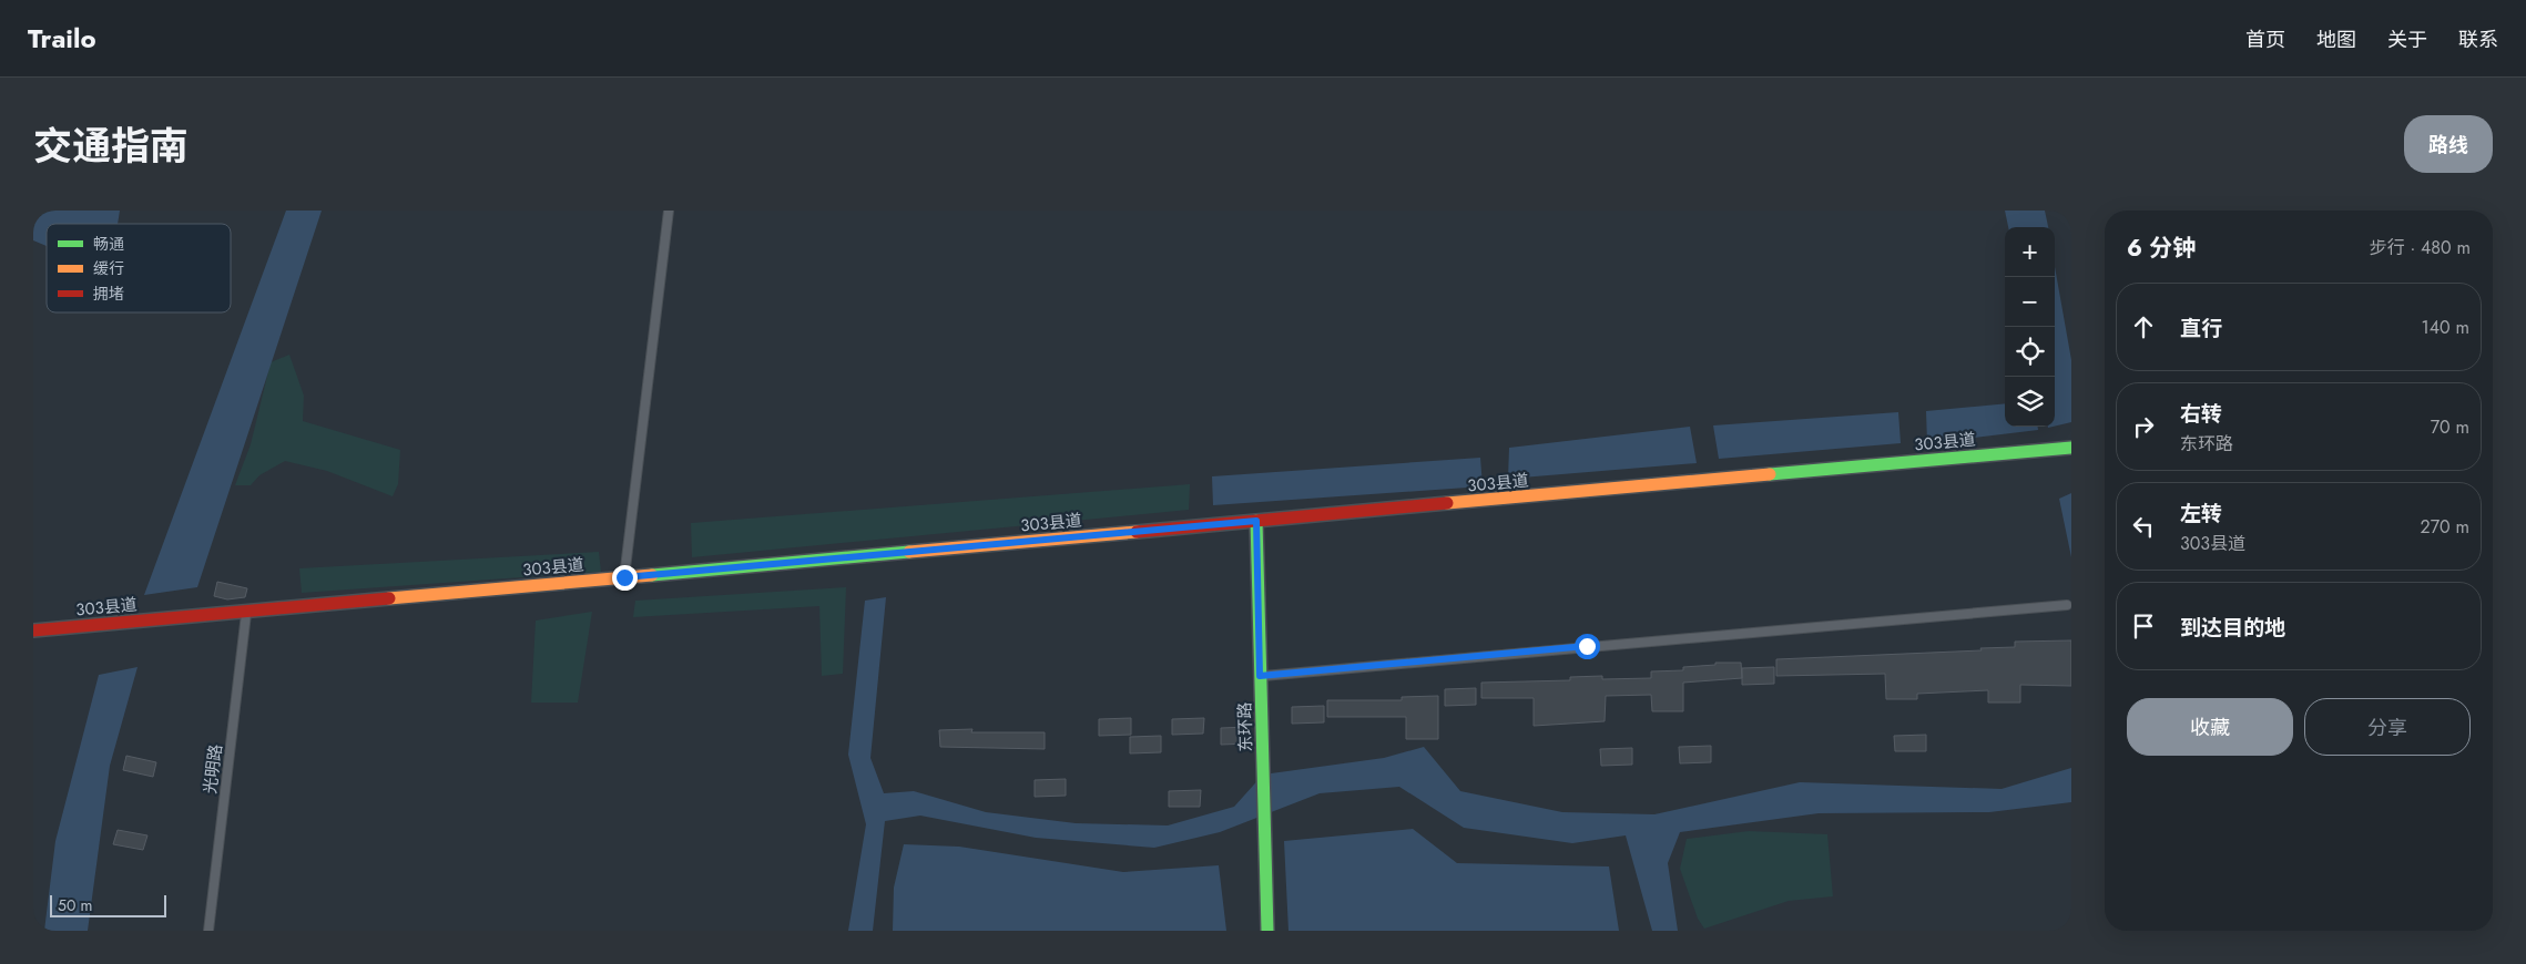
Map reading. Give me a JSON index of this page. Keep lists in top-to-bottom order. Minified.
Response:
{"streets":{"main road":["303县道","东环路"],"lane":["光明路"]},"crossings":[["303县道","东环路"],["303县道","光明路"]],"legend":["畅通","缓行","拥堵"],"scale_bar":"50 m","page":{"header":"Trailo","nav":["首页","地图","关于","联系"],"title":"交通指南","buttons":["路线",["收藏","分享"]],"heading":["6 分钟","步行 · 480 m"],"map_buttons":["+","−"],"list":[["直行","140 m"],["右转","东环路","70 m"],["左转","303县道","270 m"],"到达目的地"],"scale":"50 m"}}
